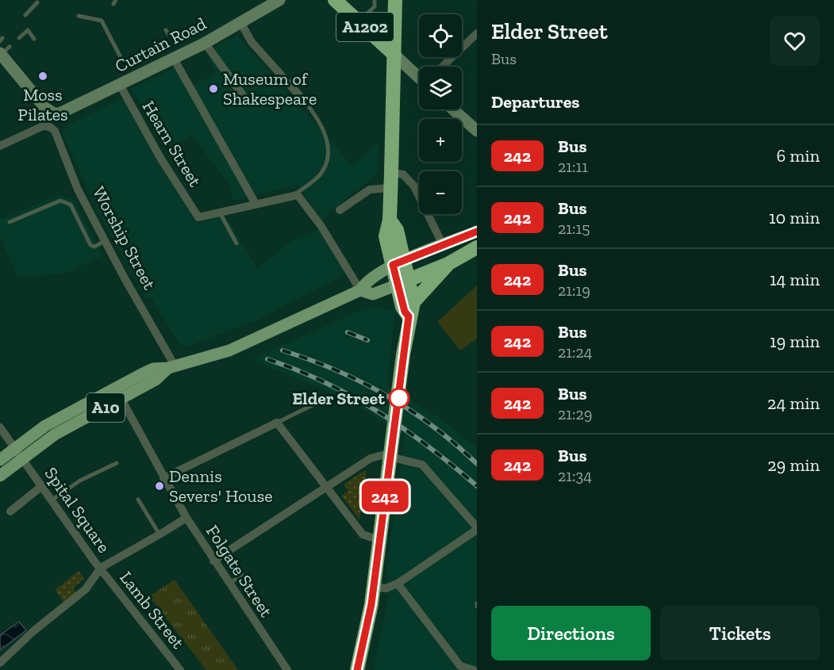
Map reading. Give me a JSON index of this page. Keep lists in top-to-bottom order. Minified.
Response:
{"streets":{"highway":["A1202","A10"],"street":["Curtain Road","Hearn Street","Worship Street","Spital Square","Folgate Street","Lamb Street"]},"crossings":[["A1202","A10"],["Curtain Road","Hearn Street"],["Worship Street","A10"],["A10","Spital Square"],["A10","Folgate Street"],["Spital Square","Folgate Street"],["Spital Square","Lamb Street"]],"places":["Moss Pilates","Museum of Shakespeare","Elder Street","Dennis Severs' House"],"lines":["bus line 242"],"page":{"on_map":"242","heading":[["Elder Street","Bus"],"Departures"],"map_buttons":["+","−"],"list":[{"mark":"242","name":"Bus","note":"21:11","value":"6 min"},{"mark":"242","name":"Bus","note":"21:15","value":"10 min"},{"mark":"242","name":"Bus","note":"21:19","value":"14 min"},{"mark":"242","name":"Bus","note":"21:24","value":"19 min"},{"mark":"242","name":"Bus","note":"21:29","value":"24 min"},{"mark":"242","name":"Bus","note":"21:34","value":"29 min"}],"buttons":["Directions","Tickets"]}}
